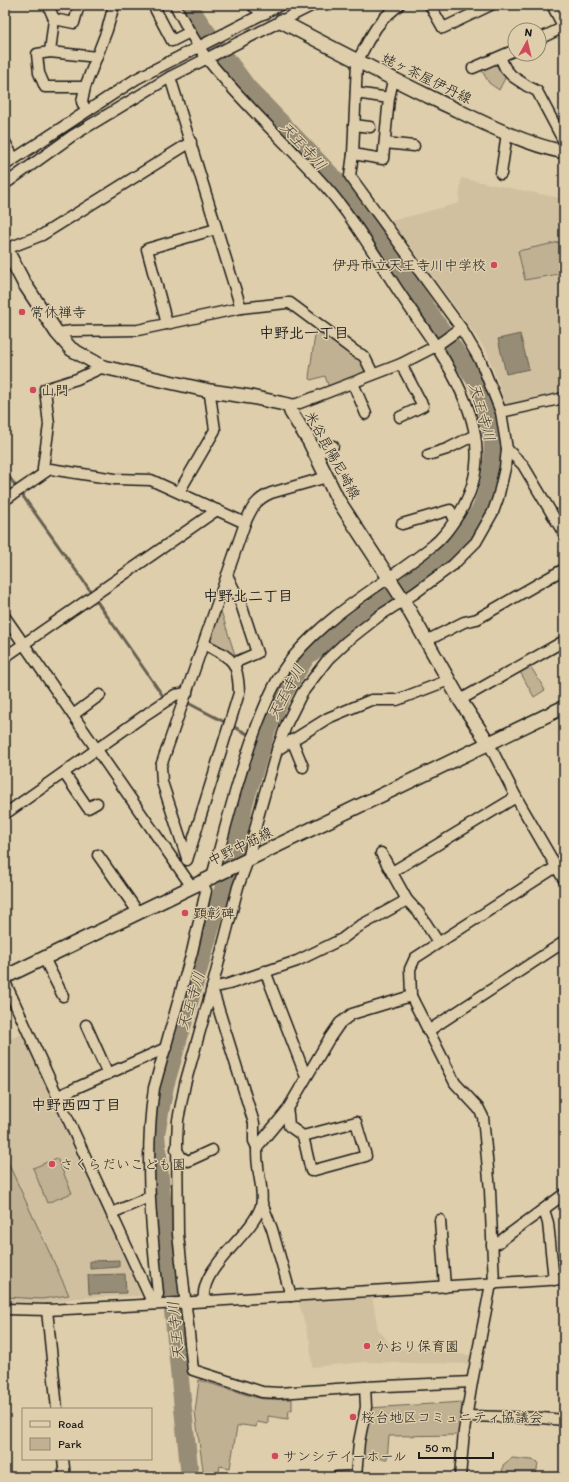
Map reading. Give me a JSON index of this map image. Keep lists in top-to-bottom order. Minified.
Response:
{"streets":{"main road":["姥ヶ茶屋伊丹線","米谷昆陽尼崎線","中野中筋線"]},"crossings":[["米谷昆陽尼崎線","中野中筋線"]],"districts":["中野北一丁目","中野北二丁目","中野西四丁目"],"water":["天王寺川"],"places":["伊丹市立天王寺川中学校","常休禅寺","山門","顕彰碑","さくらだいこども園","かおり保育園","桜台地区コミュニティ協議会","サンシテイーホール"],"legend":["Road","Park"],"scale_bar":"50 m","north":"top"}
